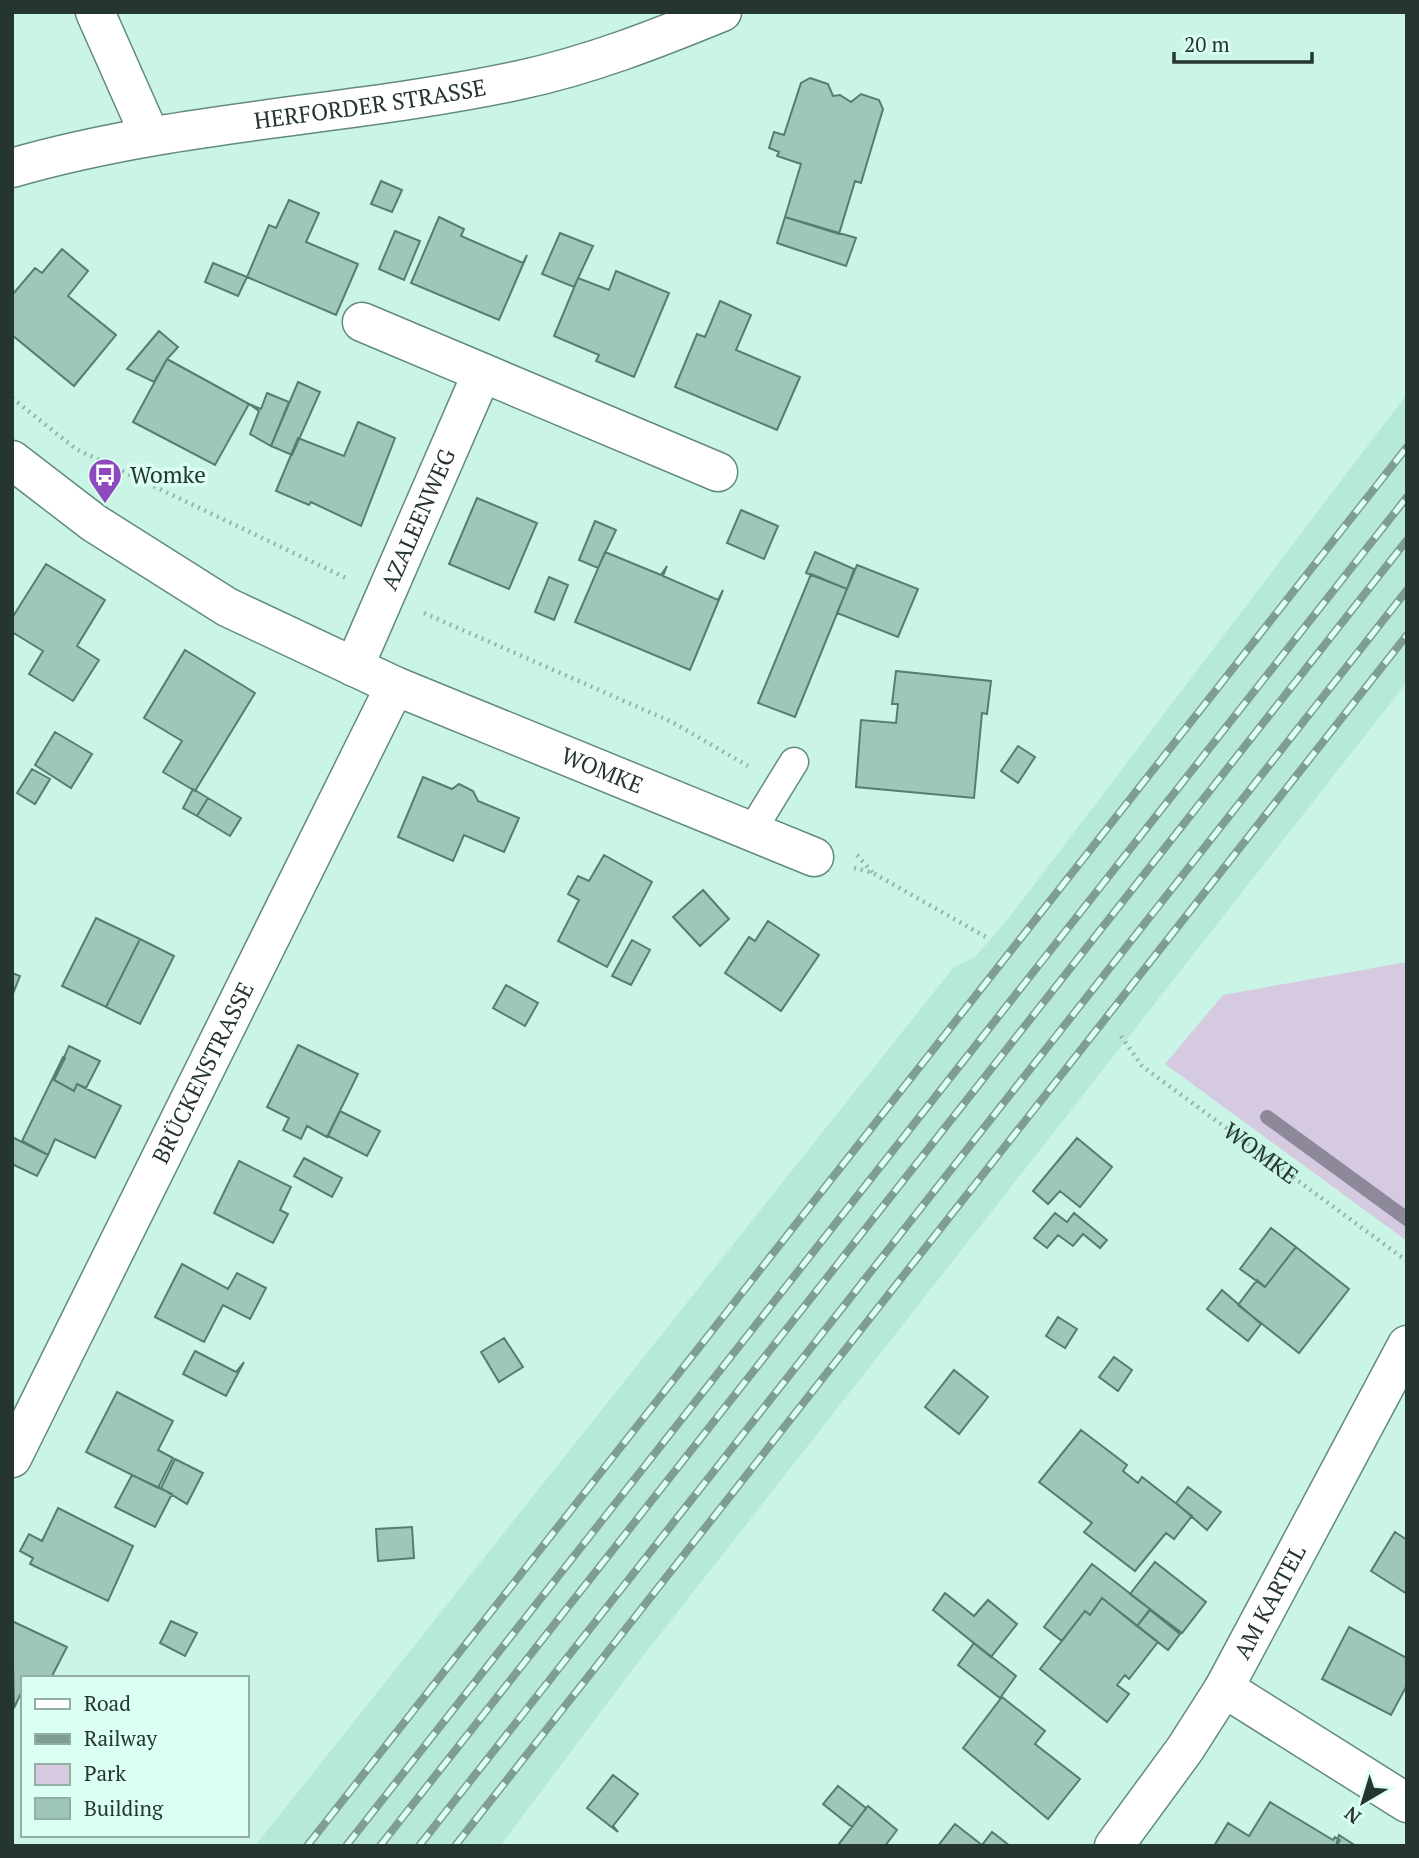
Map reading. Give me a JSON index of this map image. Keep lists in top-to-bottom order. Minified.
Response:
{"streets":{"street":["HERFORDER STRASSE","AZALEENWEG","WOMKE","BRÜCKENSTRASSE","AM KARTEL"]},"crossings":[["AZALEENWEG","WOMKE"],["WOMKE","BRÜCKENSTRASSE"]],"places":{"bus stop":["Womke"]},"legend":["Road","Railway","Park","Building"],"scale_bar":"20 m","north":"bottom left"}
